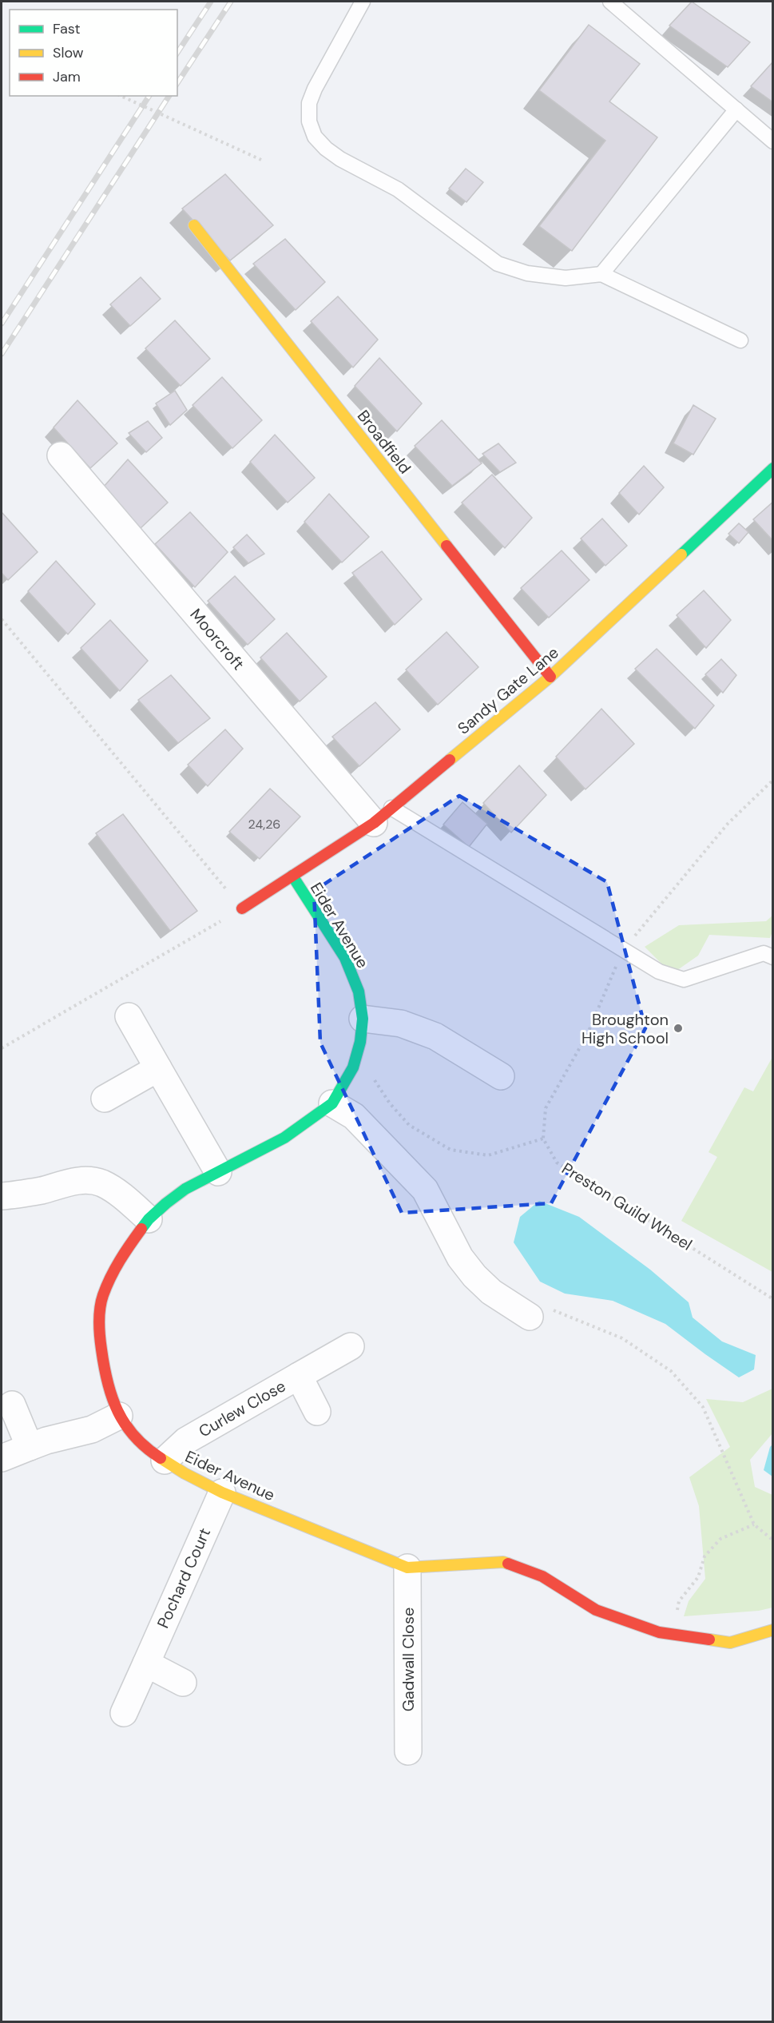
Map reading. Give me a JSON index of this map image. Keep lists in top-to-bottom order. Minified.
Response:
{"streets":{"street":["Broadfield","Moorcroft","Sandy Gate Lane","Eider Avenue","Curlew Close","Pochard Court","Gadwall Close"],"path":["Preston Guild Wheel"]},"crossings":[["Broadfield","Sandy Gate Lane"],["Moorcroft","Sandy Gate Lane"],["Sandy Gate Lane","Eider Avenue"],["Eider Avenue","Curlew Close"],["Eider Avenue","Pochard Court"],["Eider Avenue","Gadwall Close"]],"places":["Broughton High School"],"house_numbers":["24,26"],"legend":["Fast","Slow","Jam"]}
